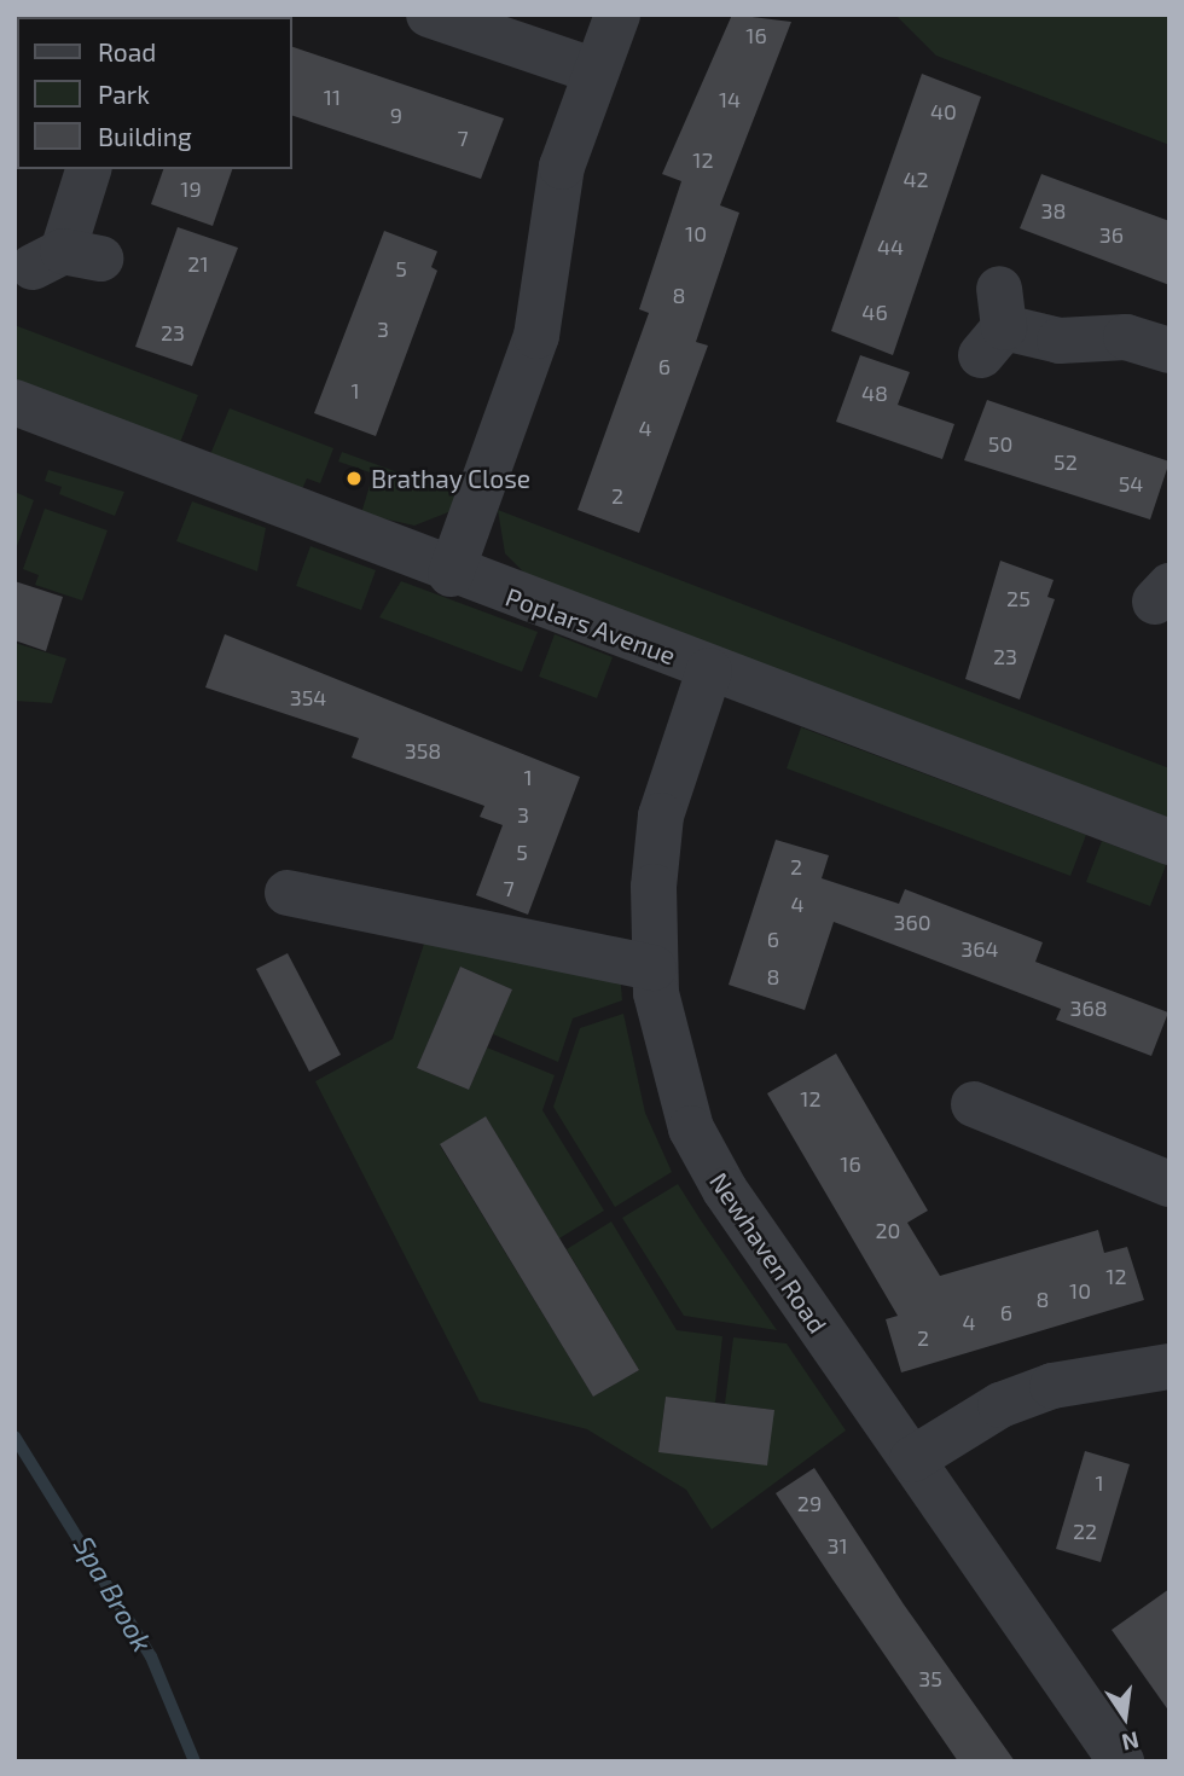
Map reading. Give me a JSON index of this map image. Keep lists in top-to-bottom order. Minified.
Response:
{"streets":{"street":["Poplars Avenue","Newhaven Road"]},"crossings":[["Poplars Avenue","Newhaven Road"]],"water":["Spa Brook"],"places":["Brathay Close"],"house_numbers":["16","11","14","40","9","7","12","42","19","38","10","36","44","21","5","8","46","3","23","6","1","48","4","50","52","54","2","25","23","354","358","1","3","5","2","7","4","360","6","364","8","368","12","16","20","12","10","8","6","4","2","1","29","22","31","35"],"legend":["Road","Park","Building"],"north":"bottom"}
